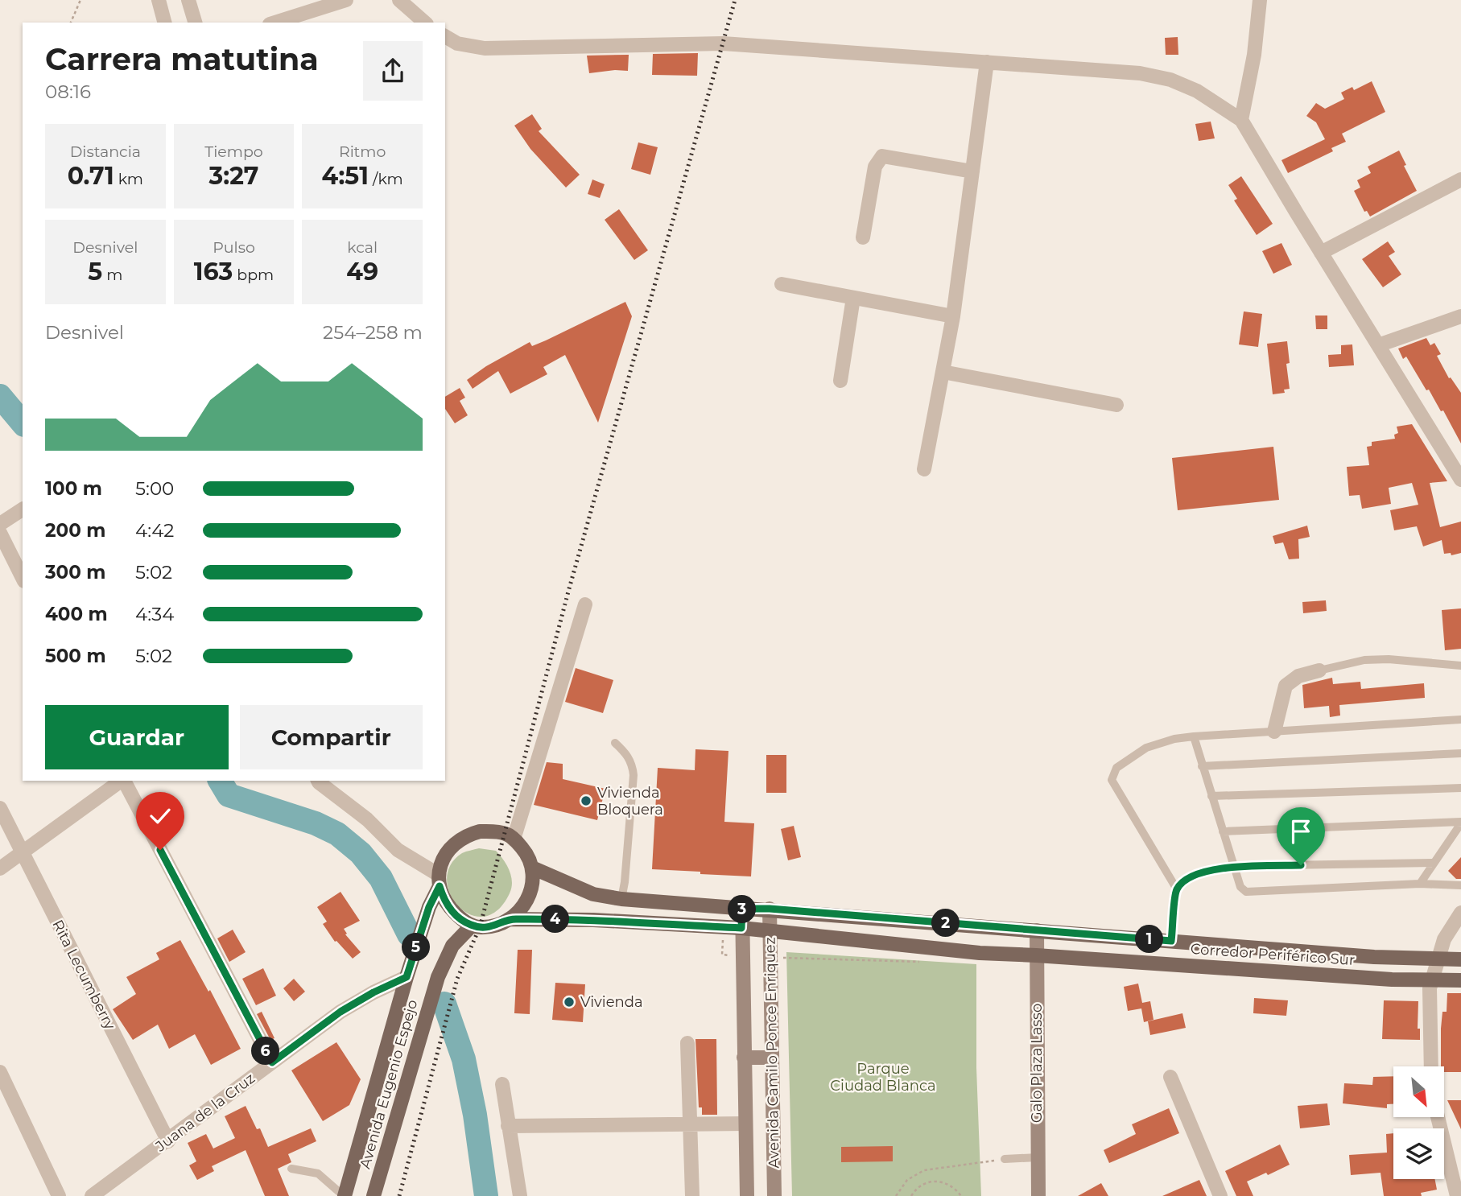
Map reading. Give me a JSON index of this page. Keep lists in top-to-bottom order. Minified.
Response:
{"streets":{"main road":["Corredor Periférico Sur","Avenida Camilo Ponce Enriquez","Galo Plaza Lasso","Avenida Eugenio Espejo"],"street":["Rita Lecumberry","Juana de la Cruz"]},"crossings":[["Corredor Periférico Sur","Avenida Camilo Ponce Enriquez"],["Corredor Periférico Sur","Galo Plaza Lasso"],["Corredor Periférico Sur","Avenida Eugenio Espejo"],["Rita Lecumberry","Juana de la Cruz"],["Avenida Eugenio Espejo","Juana de la Cruz"]],"parks":["Parque Ciudad Blanca"],"places":["Vivienda Bloquera","Vivienda"],"north":"bottom right","page":{"heading":["Carrera matutina","08:16"],"stats":[["Distancia","0.71 km"],["Tiempo","3:27"],["Ritmo","4:51 /km"],["Desnivel","5 m"],["Pulso","163 bpm"],["kcal","49"]],"chart":["Desnivel","254–258 m"],"list":[{"name":"100 m","note":"5:00"},{"name":"200 m","note":"4:42"},{"name":"300 m","note":"5:02"},{"name":"400 m","note":"4:34"},{"name":"500 m","note":"5:02"}],"buttons":["Guardar","Compartir"],"pins":["3","4","2","1","5","6"]}}
